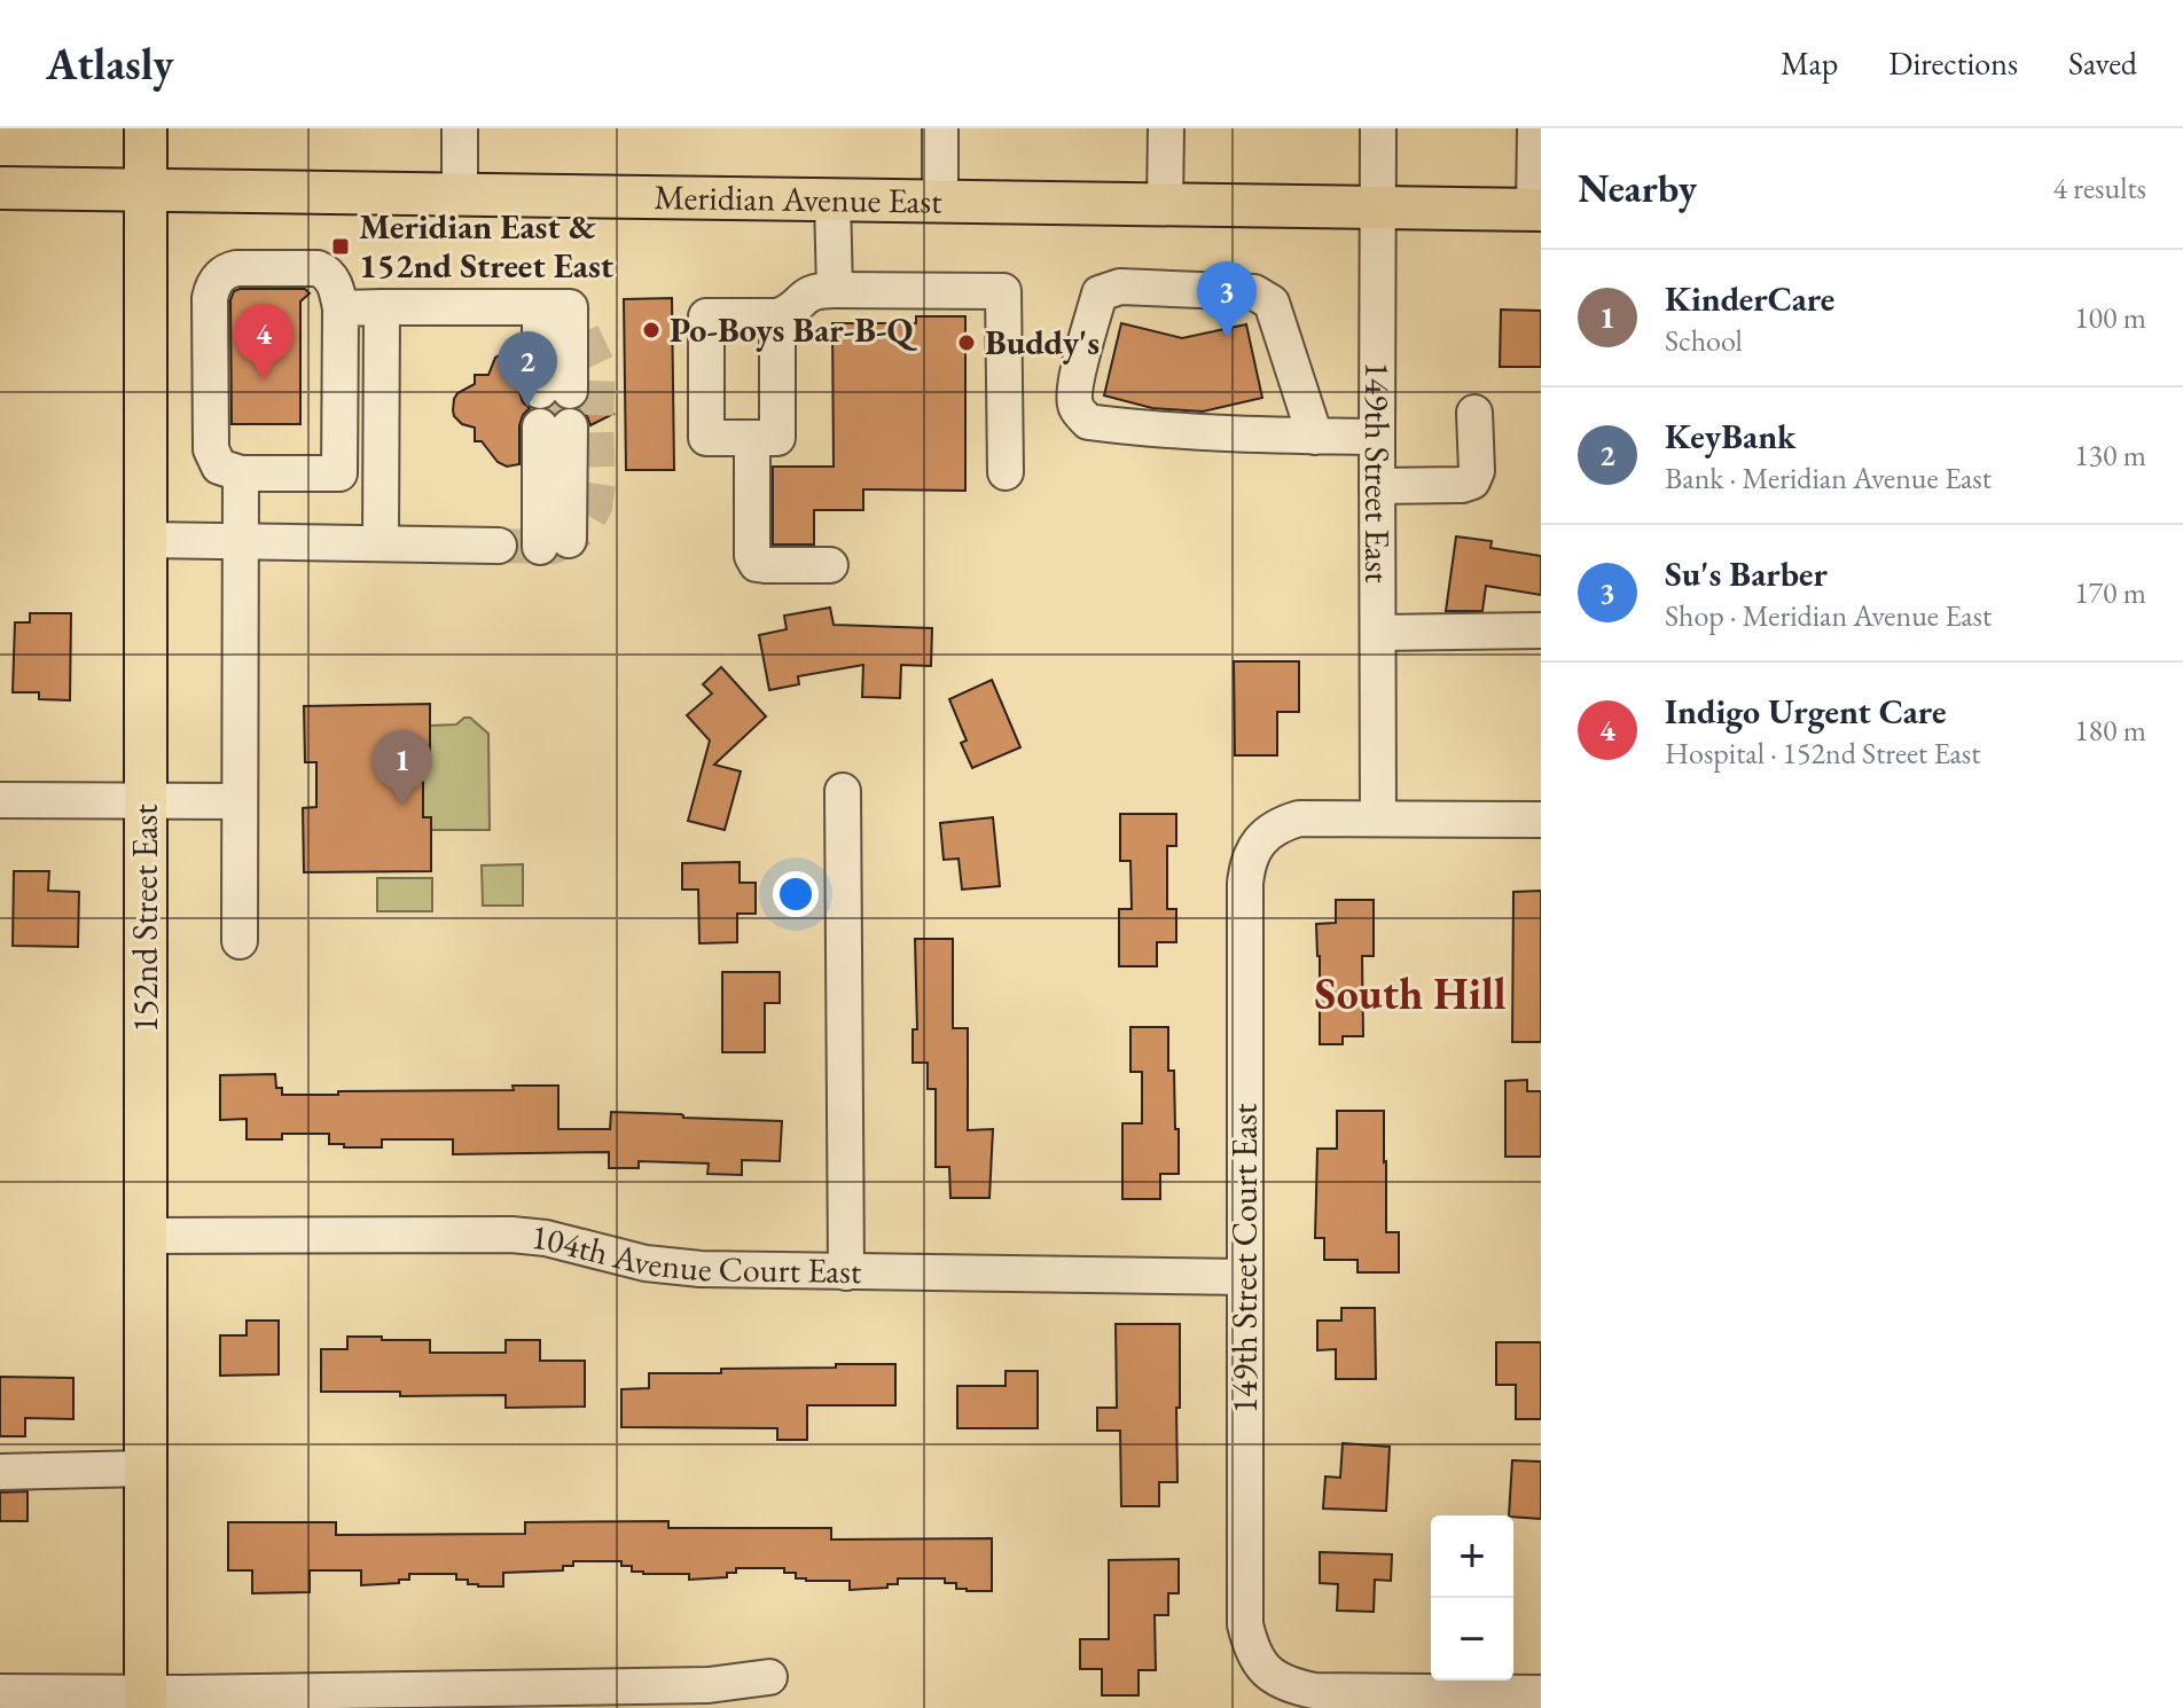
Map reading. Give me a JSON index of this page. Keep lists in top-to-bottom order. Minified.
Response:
{"streets":{"main road":["Meridian Avenue East","152nd Street East"],"street":["149th Street East","104th Avenue Court East","149th Street Court East"]},"crossings":[["Meridian Avenue East","149th Street East"],["Meridian Avenue East","152nd Street East"],["149th Street East","149th Street Court East"],["152nd Street East","104th Avenue Court East"],["104th Avenue Court East","149th Street Court East"]],"districts":["South Hill"],"places":{"transit":["Meridian East & 152nd Street East"],"other":["Po-Boys Bar-B-Q","Buddy's"]},"page":{"header":"Atlasly","nav":["Map","Directions","Saved"],"heading":["Nearby","4 results"],"list":[{"mark":"1","name":"KinderCare","note":"School","value":"100 m"},{"mark":"2","name":"KeyBank","note":"Bank · Meridian Avenue East","value":"130 m"},{"mark":"3","name":"Su's Barber","note":"Shop · Meridian Avenue East","value":"170 m"},{"mark":"4","name":"Indigo Urgent Care","note":"Hospital · 152nd Street East","value":"180 m"}],"pins":["3","4","2","1"],"map_buttons":["+","−"]}}
